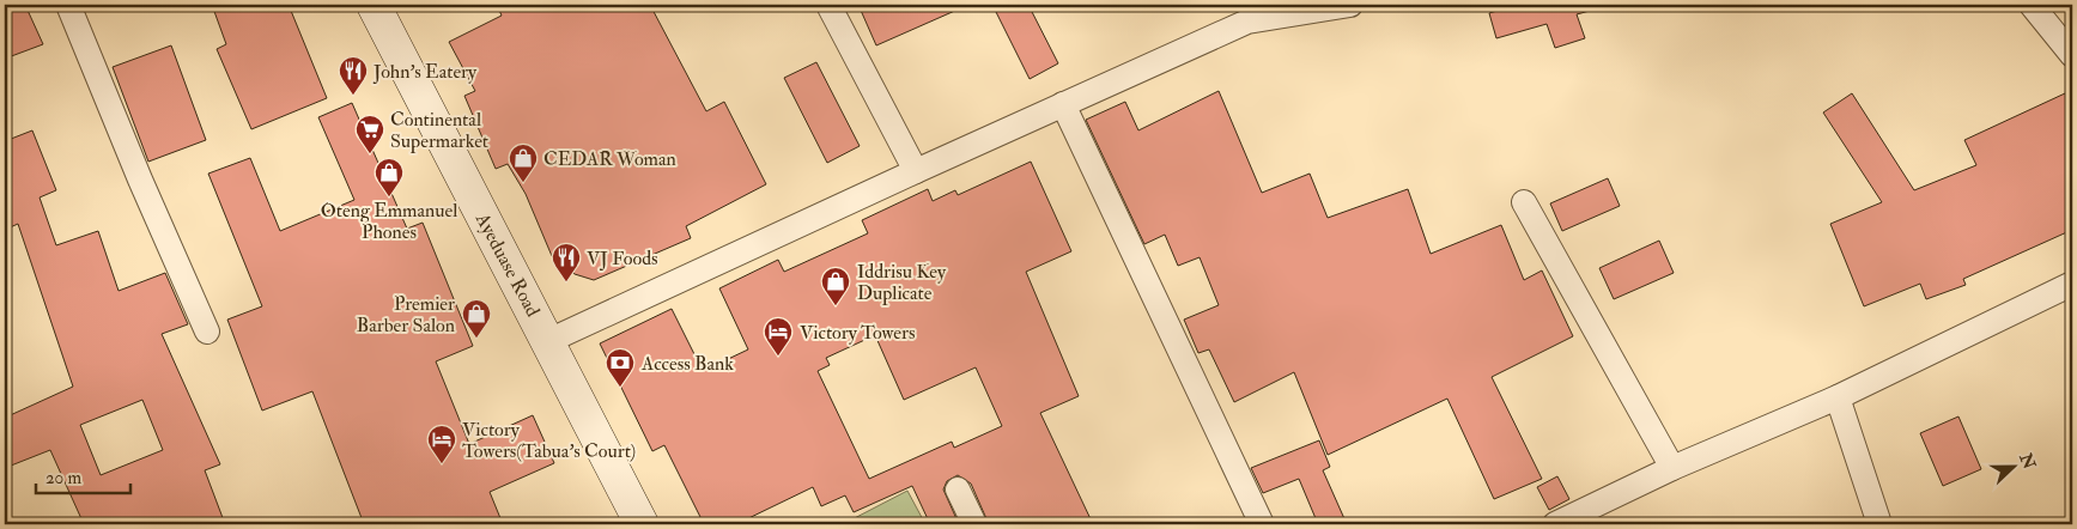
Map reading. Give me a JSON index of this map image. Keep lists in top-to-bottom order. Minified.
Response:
{"streets":{"street":["Ayeduase Road"]},"places":{"restaurant":["John's Eatery","VJ Foods"],"supermarket":["Continental Supermarket"],"shop":["CEDAR Woman","Oteng Emmanuel Phones","Iddrisu Key Duplicate","Premier Barber Salon"],"hotel":["Victory Towers","Victory Towers(Tabua's Court)"],"bank":["Access Bank"]},"scale_bar":"20 m","north":"right"}
